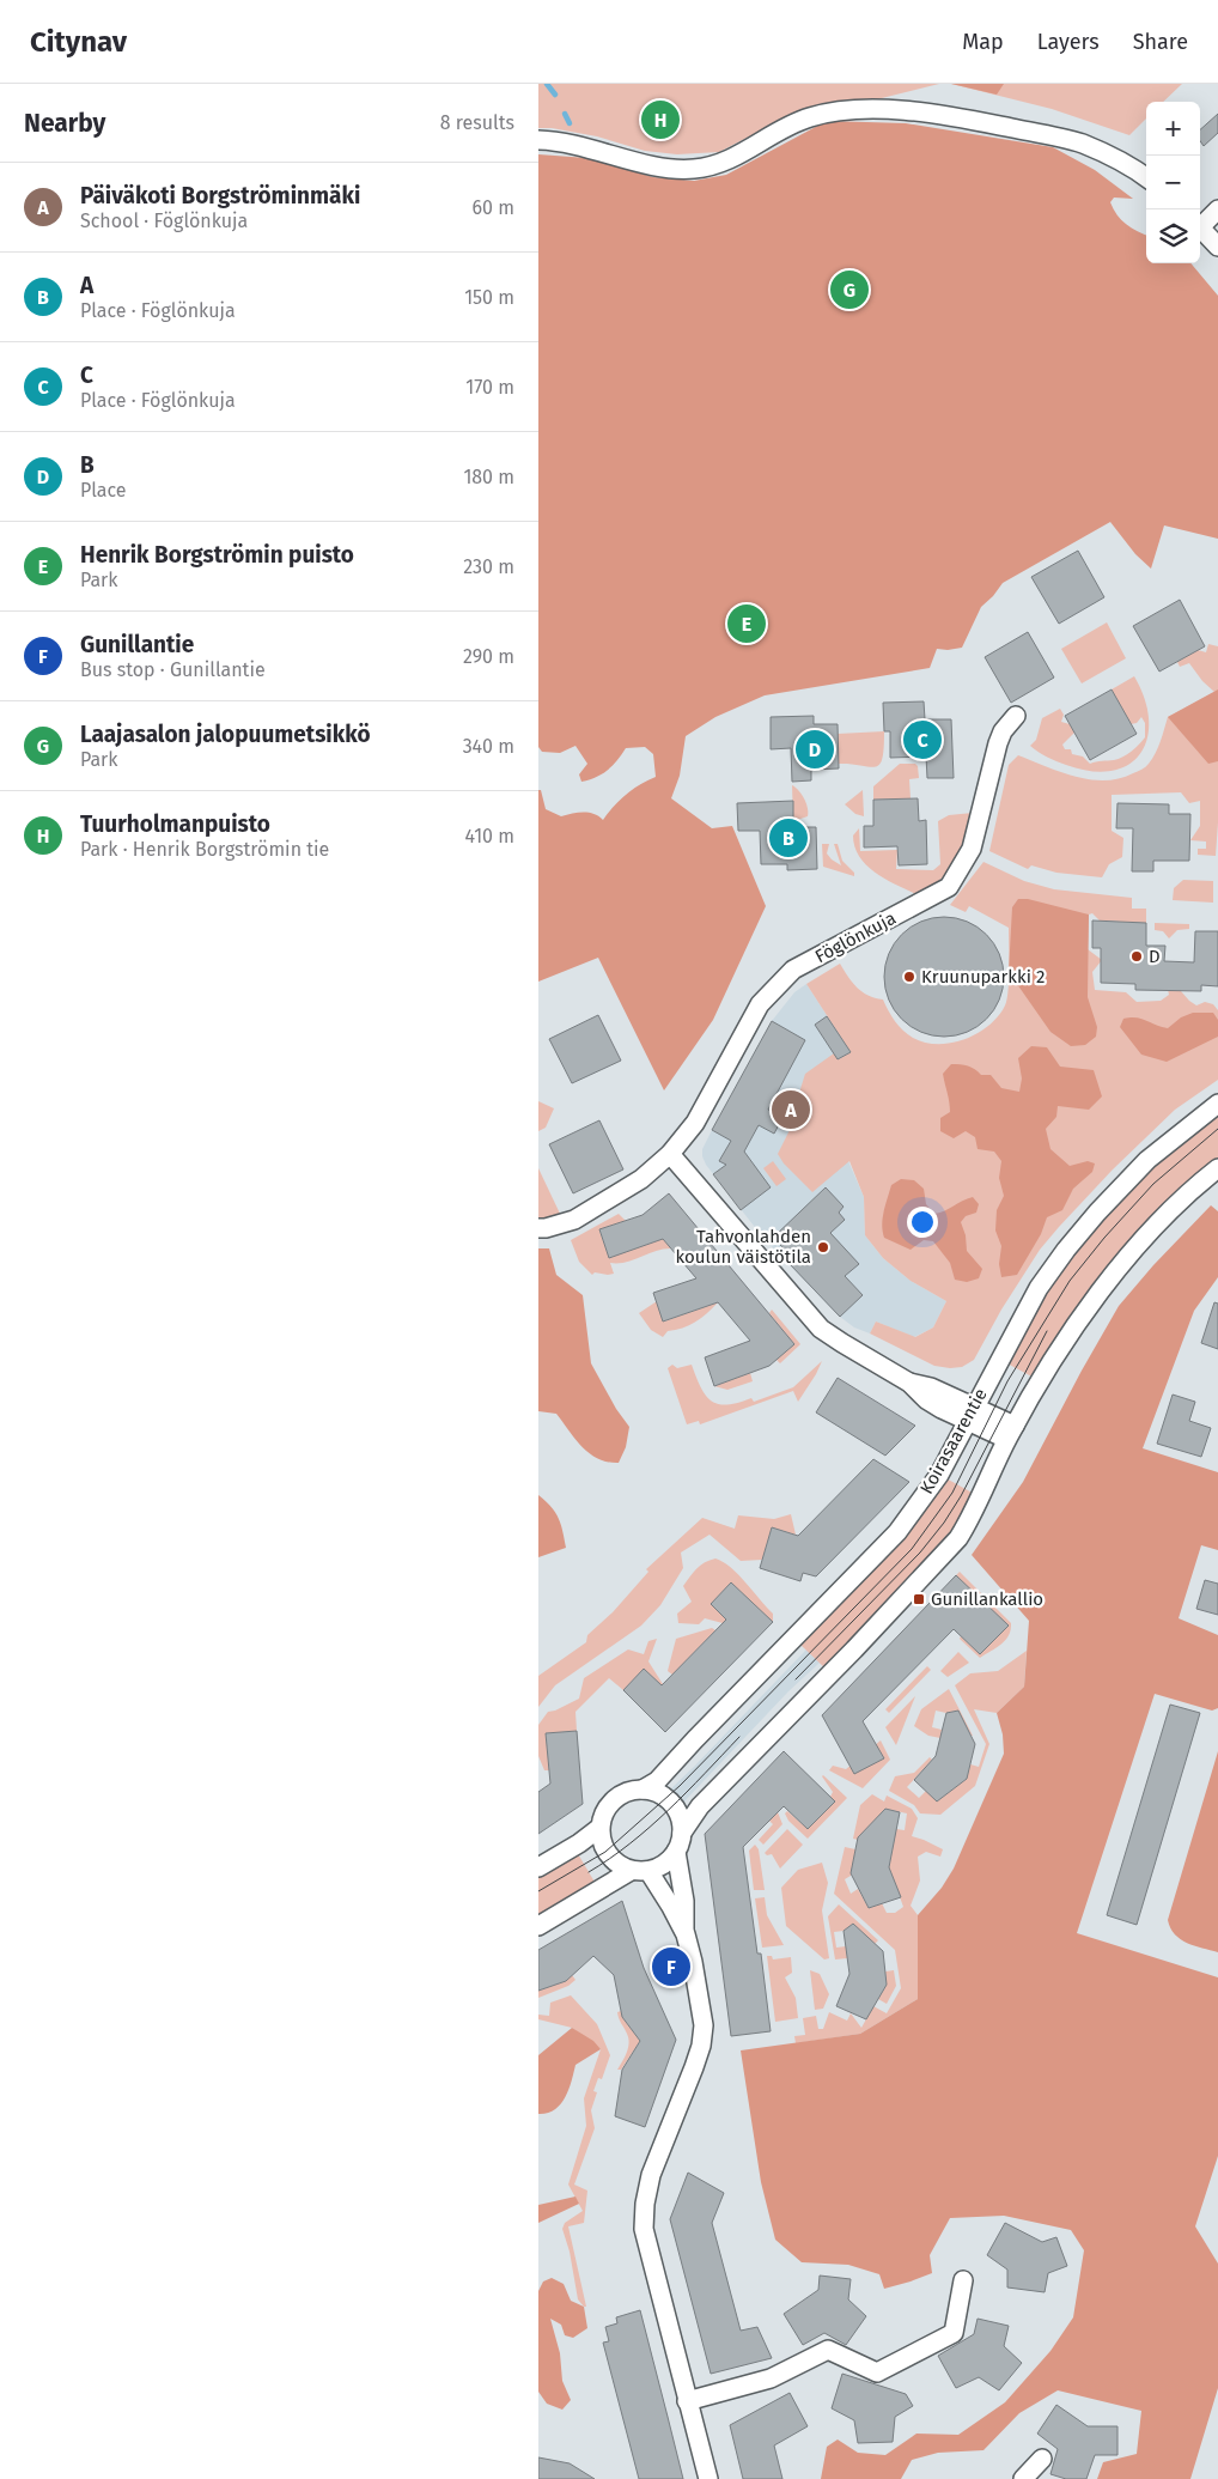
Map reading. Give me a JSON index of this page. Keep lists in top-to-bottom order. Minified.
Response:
{"streets":{"street":["Föglönkuja","Koirasaarentie"]},"places":{"other":["D","Kruunuparkki 2","Tahvonlahden koulun väistötila"],"transit":["Gunillankallio"]},"page":{"header":"Citynav","nav":["Map","Layers","Share"],"heading":["Nearby","8 results"],"pins":["H","G","E","C","D","B","A","F"],"map_buttons":["+","−"],"list":[{"mark":"A","name":"Päiväkoti Borgströminmäki","note":"School · Föglönkuja","value":"60 m"},{"mark":"B","name":"A","note":"Place · Föglönkuja","value":"150 m"},{"mark":"C","name":"C","note":"Place · Föglönkuja","value":"170 m"},{"mark":"D","name":"B","note":"Place","value":"180 m"},{"mark":"E","name":"Henrik Borgströmin puisto","note":"Park","value":"230 m"},{"mark":"F","name":"Gunillantie","note":"Bus stop · Gunillantie","value":"290 m"},{"mark":"G","name":"Laajasalon jalopuumetsikkö","note":"Park","value":"340 m"},{"mark":"H","name":"Tuurholmanpuisto","note":"Park · Henrik Borgströmin tie","value":"410 m"}]}}
